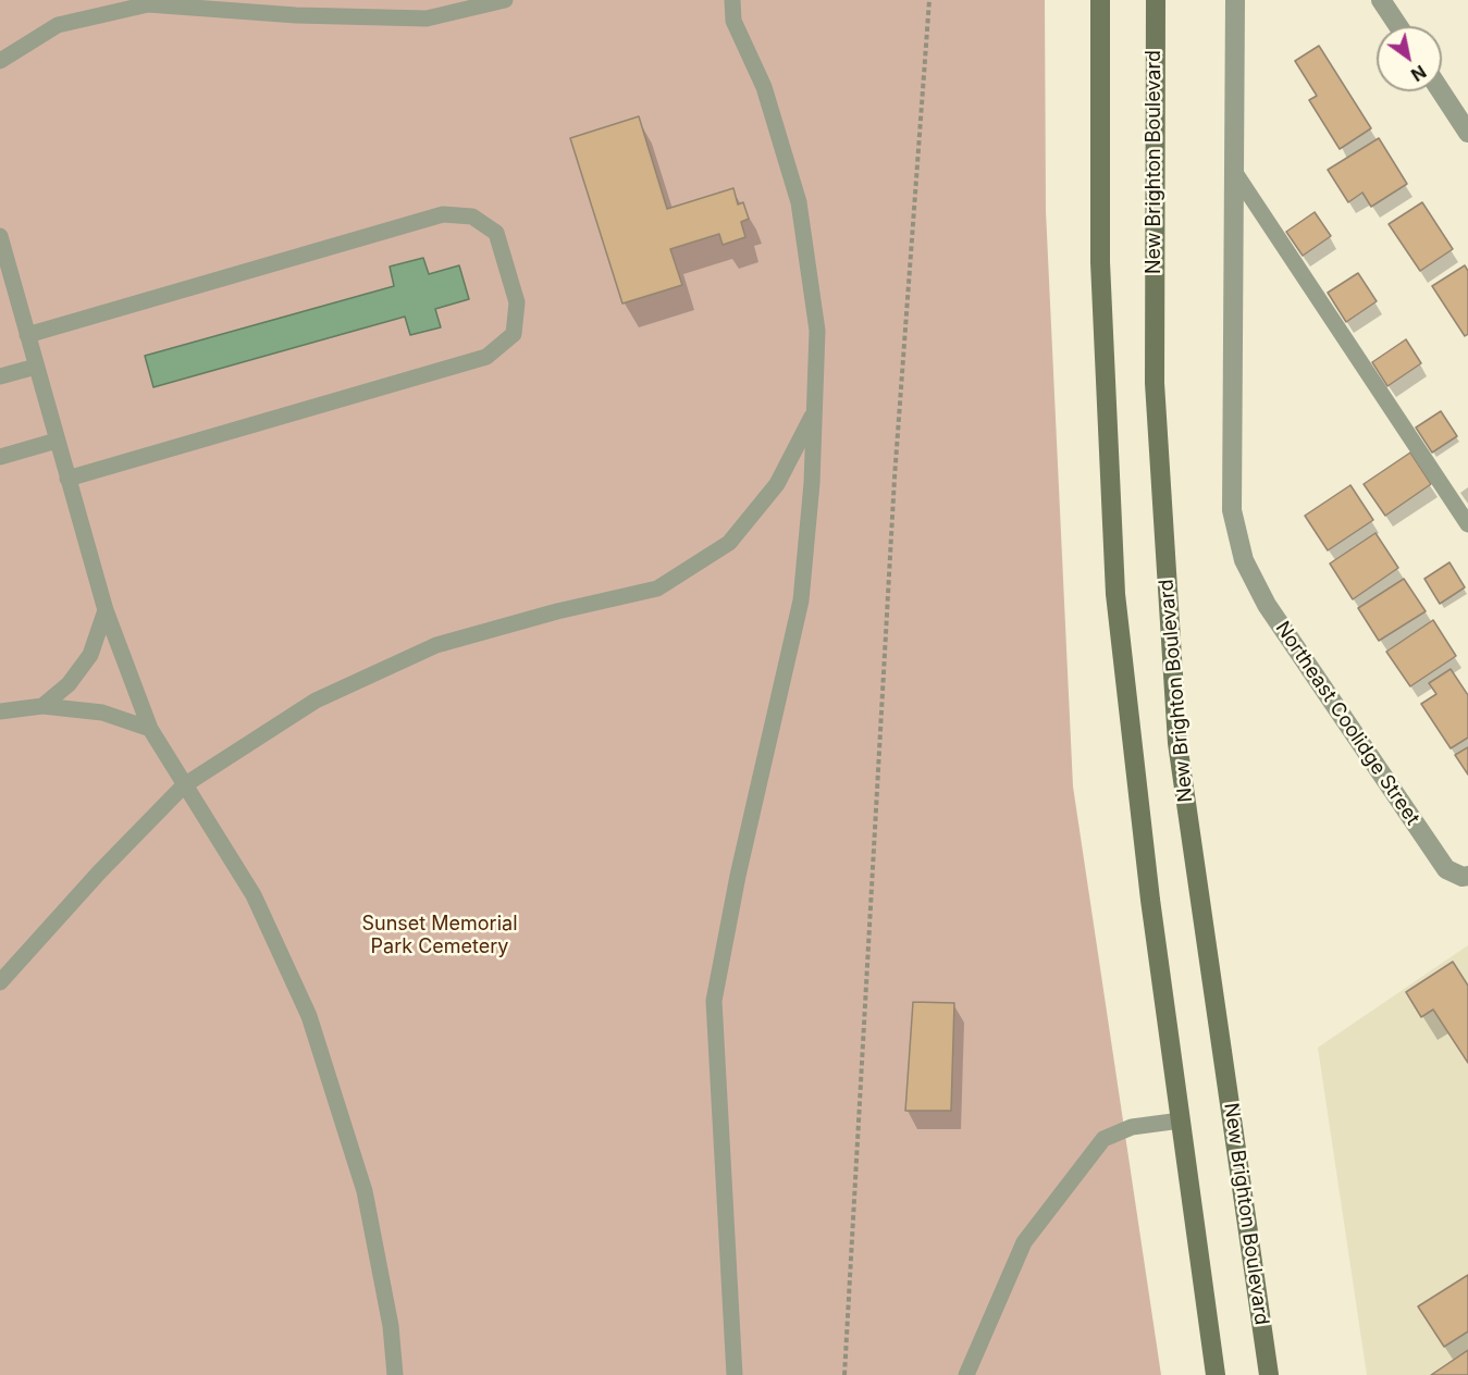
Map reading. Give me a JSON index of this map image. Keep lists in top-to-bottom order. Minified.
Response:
{"streets":{"main road":["New Brighton Boulevard"],"street":["Northeast Coolidge Street"]},"parks":["Sunset Memorial Park Cemetery"],"north":"bottom right"}
